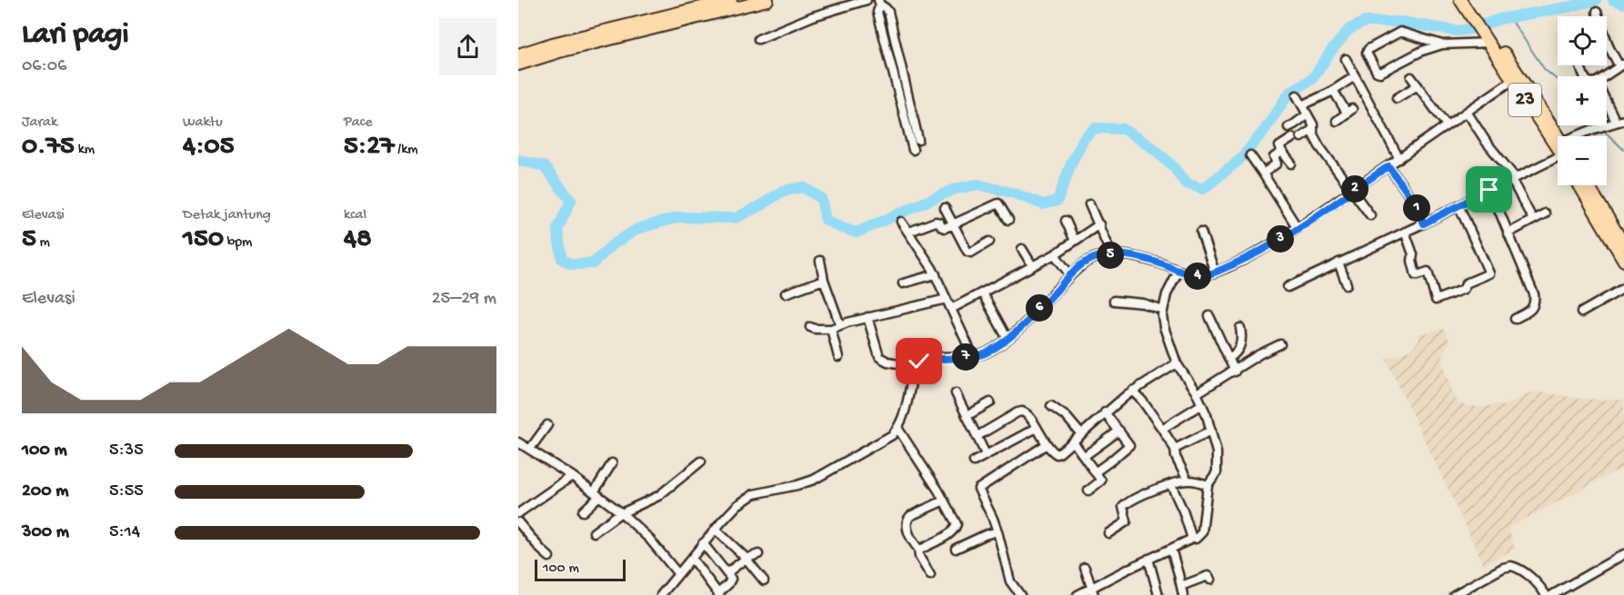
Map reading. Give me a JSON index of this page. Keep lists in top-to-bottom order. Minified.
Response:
{"streets":{"highway":["23"]},"scale_bar":"100 m","page":{"heading":["Lari pagi","06:06"],"map_buttons":["+","−"],"stats":[["Jarak","0.75 km"],["Waktu","4:05"],["Pace","5:27 /km"],["Elevasi","5 m"],["Detak jantung","150 bpm"],["kcal","48"]],"pins":["2","1","3","5","4","6","7"],"chart":["Elevasi","25–29 m"],"list":[{"name":"100 m","note":"5:35"},{"name":"200 m","note":"5:55"},{"name":"300 m","note":"5:14"}],"scale":"100 m"}}
